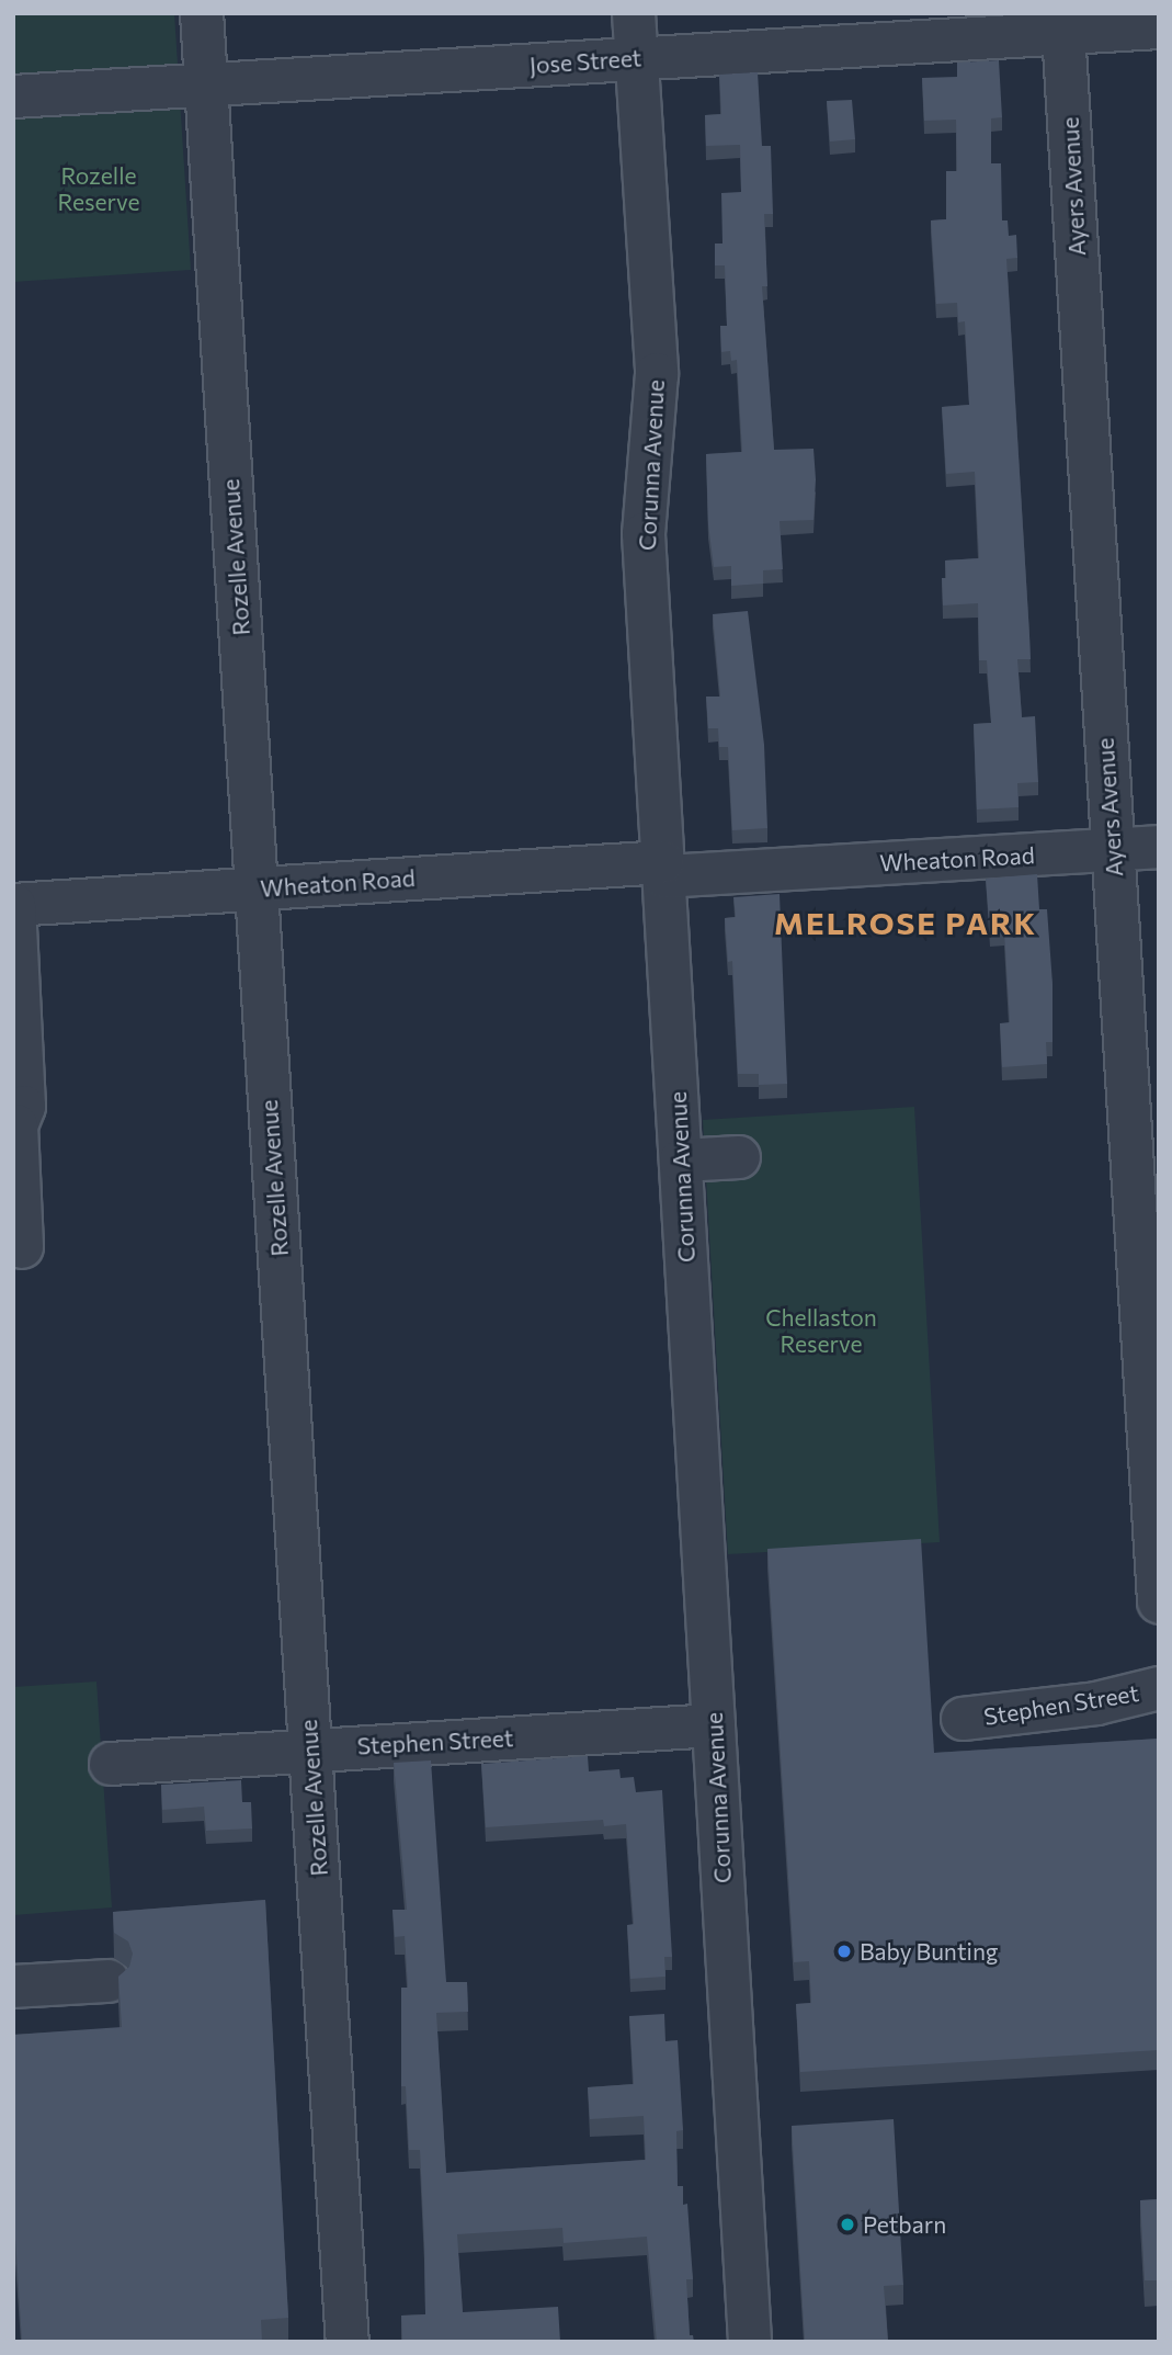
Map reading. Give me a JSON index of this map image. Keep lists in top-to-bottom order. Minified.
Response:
{"streets":{"street":["Jose Street","Ayers Avenue","Corunna Avenue","Rozelle Avenue","Wheaton Road","Stephen Street"]},"crossings":[["Jose Street","Ayers Avenue"],["Jose Street","Corunna Avenue"],["Jose Street","Rozelle Avenue"],["Ayers Avenue","Wheaton Road"],["Corunna Avenue","Wheaton Road"],["Corunna Avenue","Stephen Street"],["Rozelle Avenue","Wheaton Road"],["Rozelle Avenue","Stephen Street"]],"districts":["MELROSE PARK"],"parks":["Rozelle Reserve","Chellaston Reserve"],"places":["Baby Bunting","Petbarn"]}
